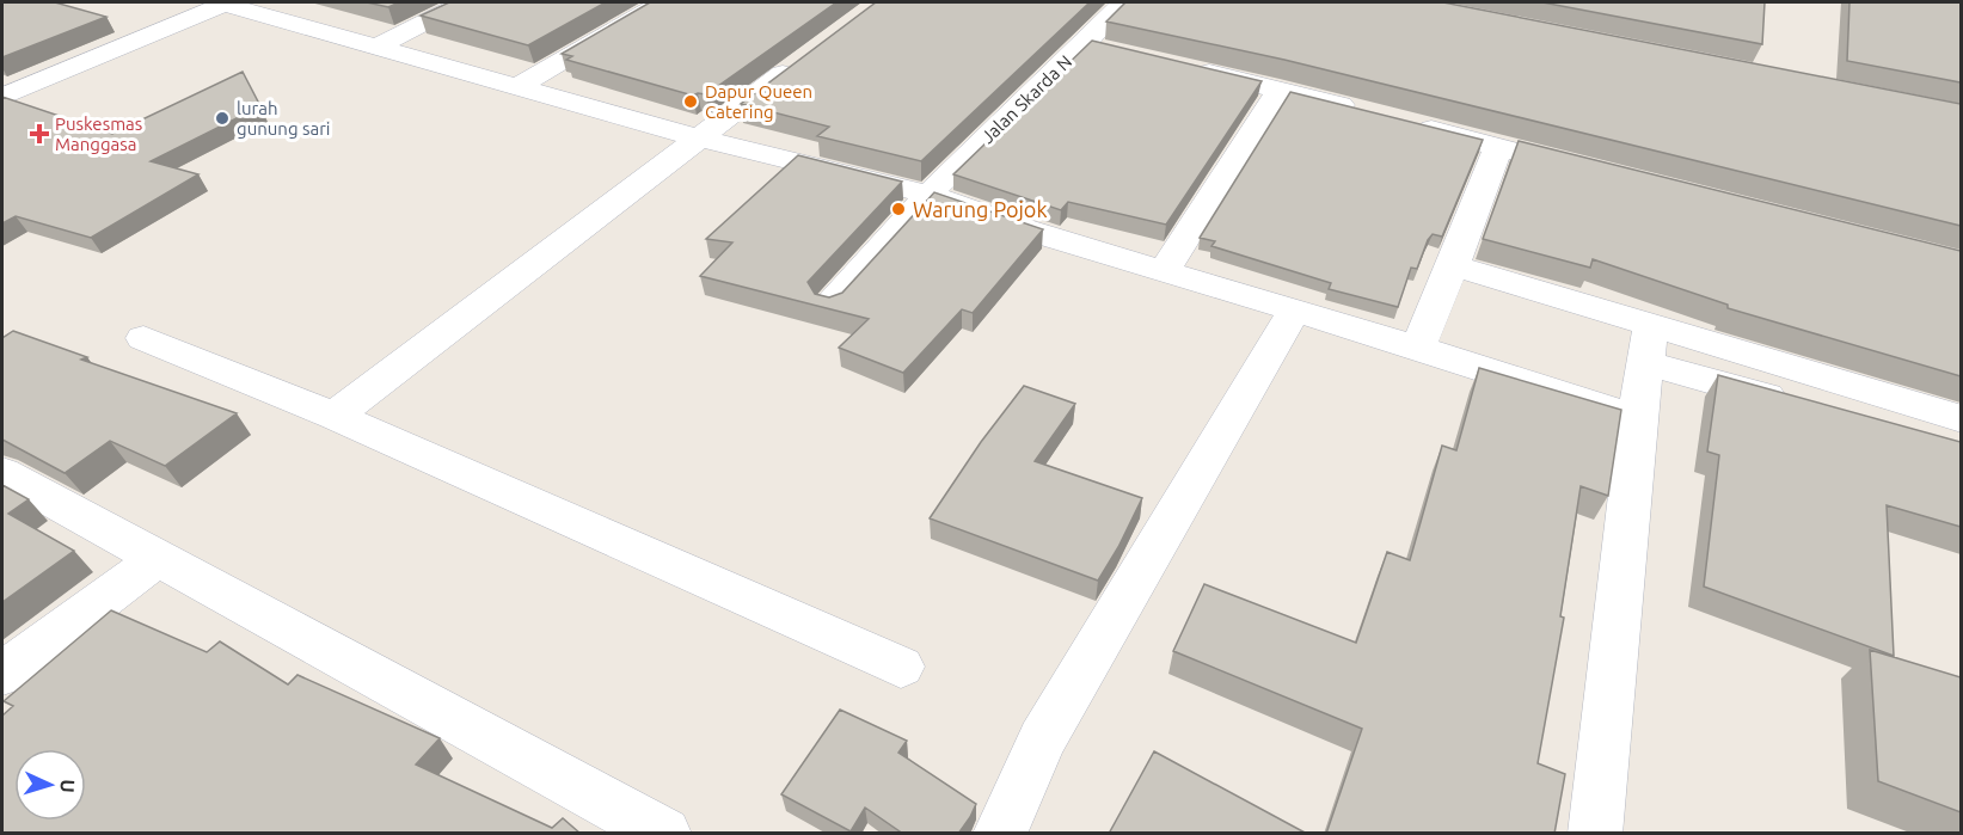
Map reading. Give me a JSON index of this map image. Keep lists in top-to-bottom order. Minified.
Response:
{"streets":{"street":["Jalan Skarda N"]},"places":{"other":["Dapur Queen Catering","lurah gunung sari","Warung Pojok"],"health":["Puskesmas Manggasa"]},"north":"right"}
